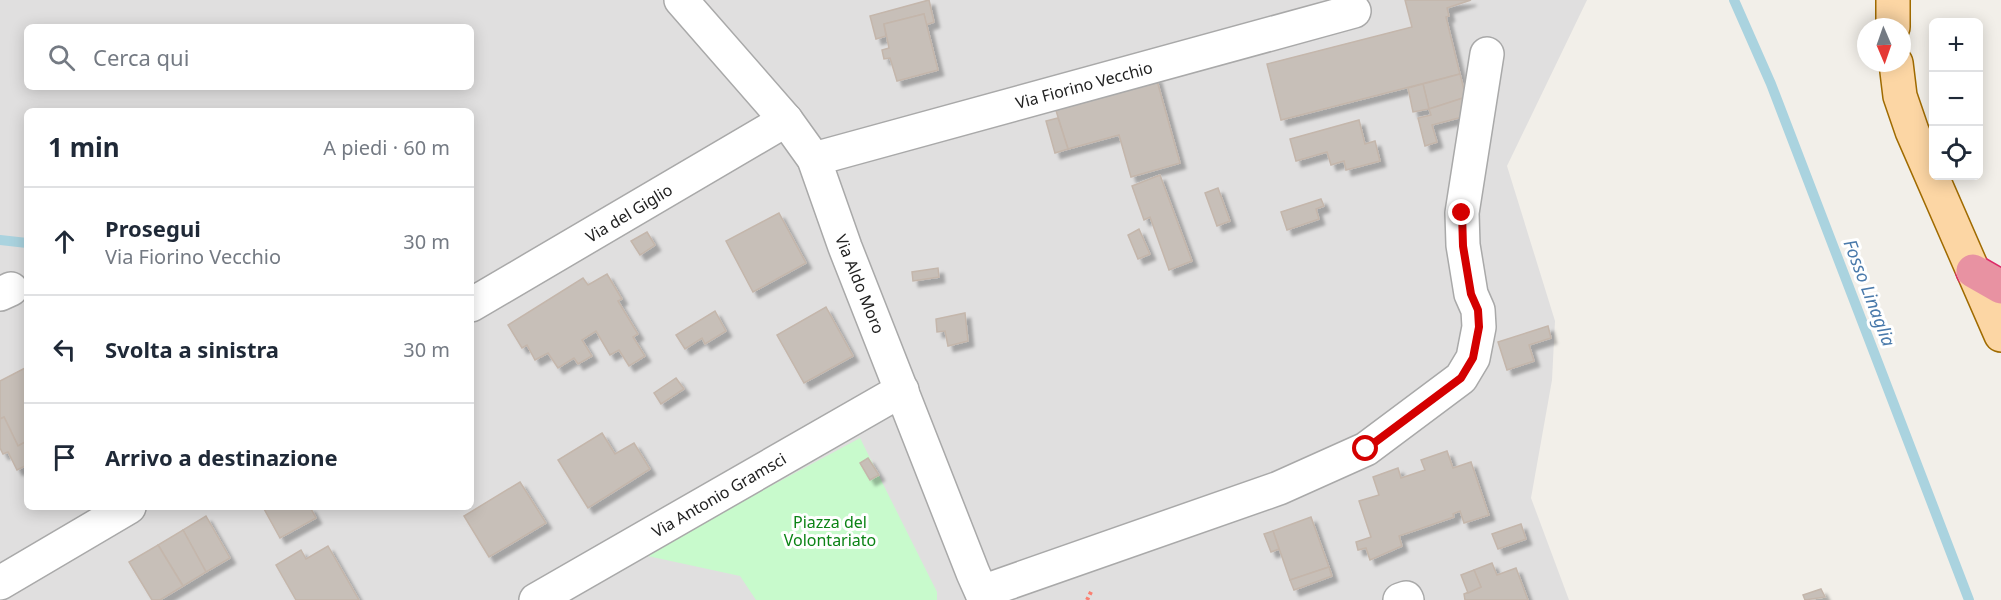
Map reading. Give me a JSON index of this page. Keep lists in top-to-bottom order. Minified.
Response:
{"streets":{"street":["Via Fiorino Vecchio","Via del Giglio","Via Aldo Moro","Via Antonio Gramsci"]},"crossings":[["Via Fiorino Vecchio","Via Aldo Moro"],["Via del Giglio","Via Aldo Moro"],["Via Aldo Moro","Via Antonio Gramsci"]],"water":["Fosso Linaglia"],"parks":["Piazza del Volontariato"],"north":"bottom","page":{"map_buttons":["+","−"],"search":"Cerca qui","heading":["1 min","A piedi · 60 m"],"list":[["Prosegui","Via Fiorino Vecchio","30 m"],["Svolta a sinistra","30 m"],"Arrivo a destinazione"]}}
